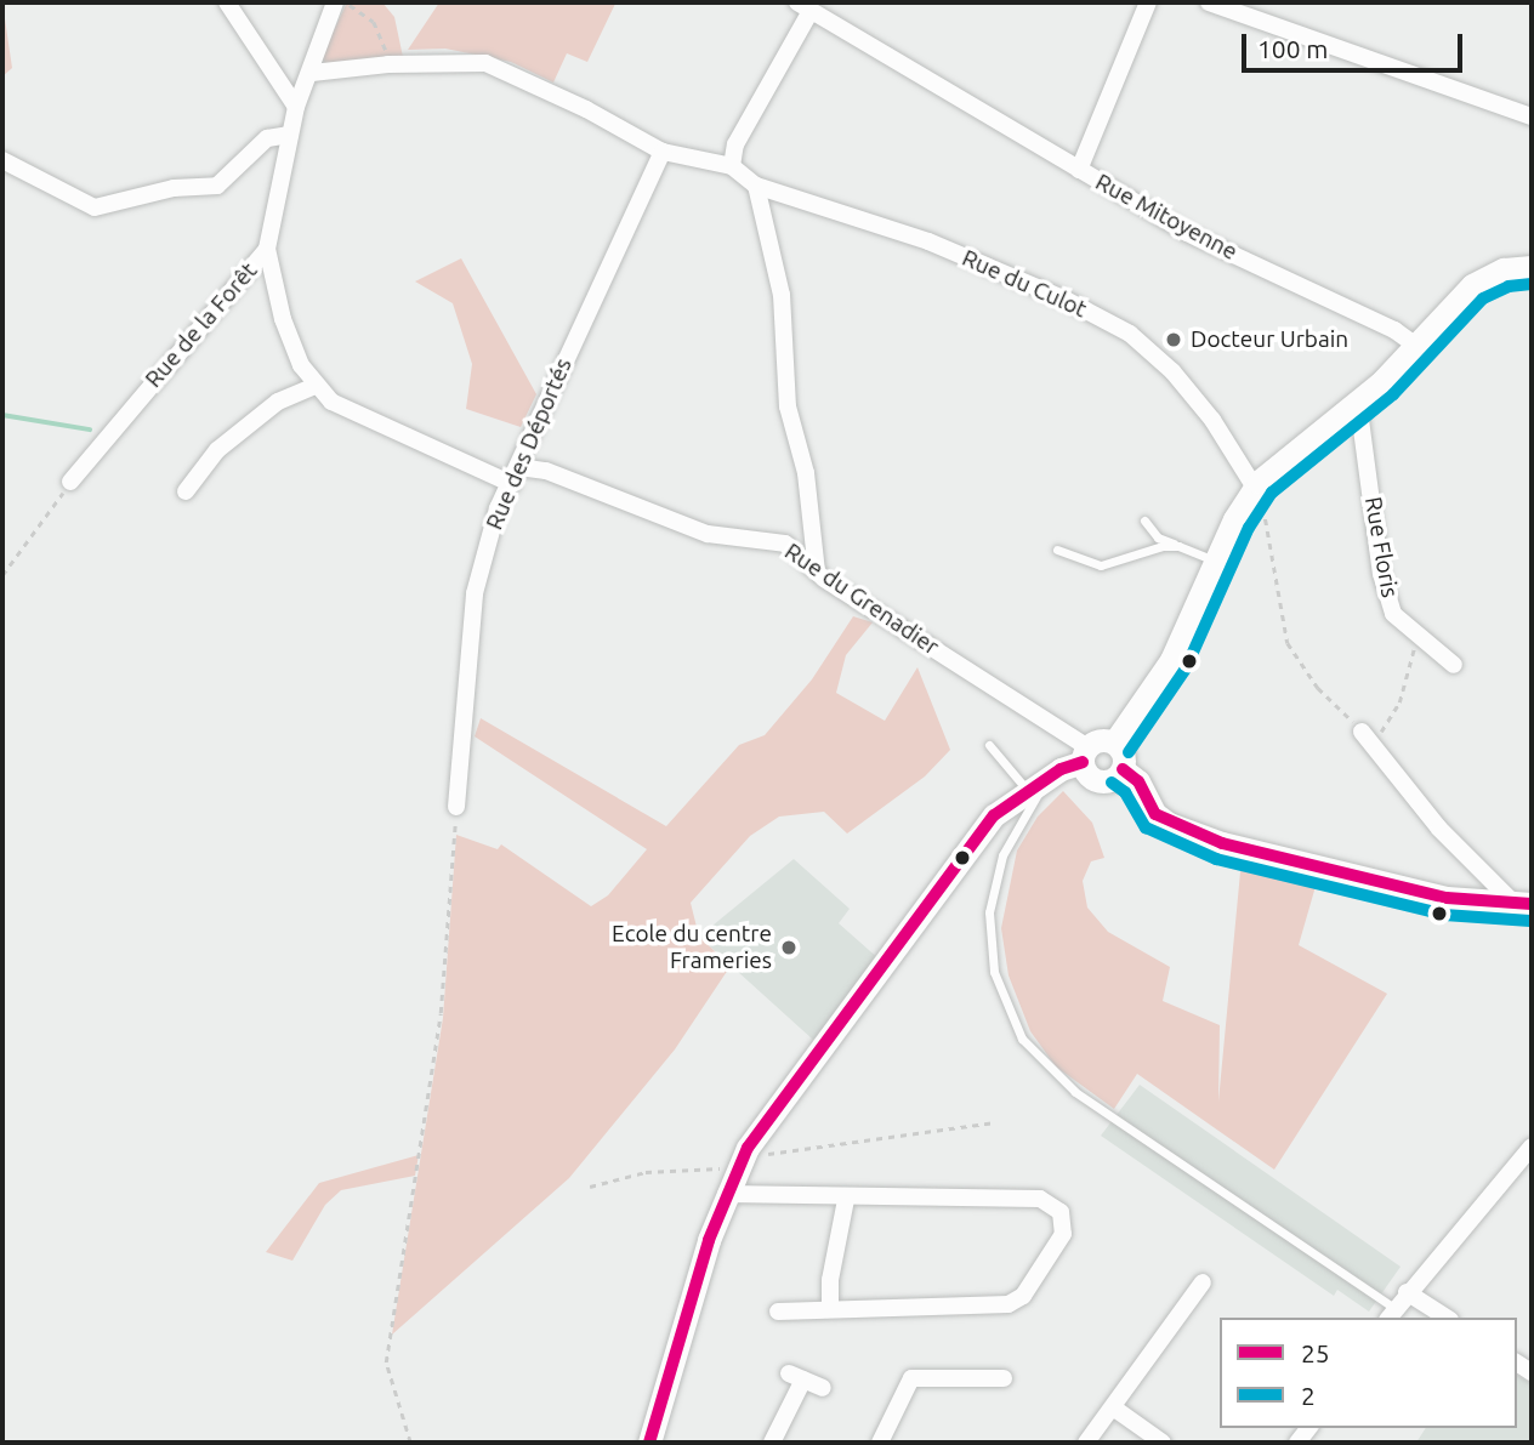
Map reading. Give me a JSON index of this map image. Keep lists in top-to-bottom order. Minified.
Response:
{"streets":{"street":["Rue Mitoyenne","Rue du Culot","Rue de la Forêt","Rue des Déportés","Rue Floris","Rue du Grenadier"]},"crossings":[["Rue des Déportés","Rue du Grenadier"]],"places":["Docteur Urbain","Ecole du centre Frameries"],"lines":["transit line 2","transit line 25"],"legend":["25","2"],"scale_bar":"100 m"}
